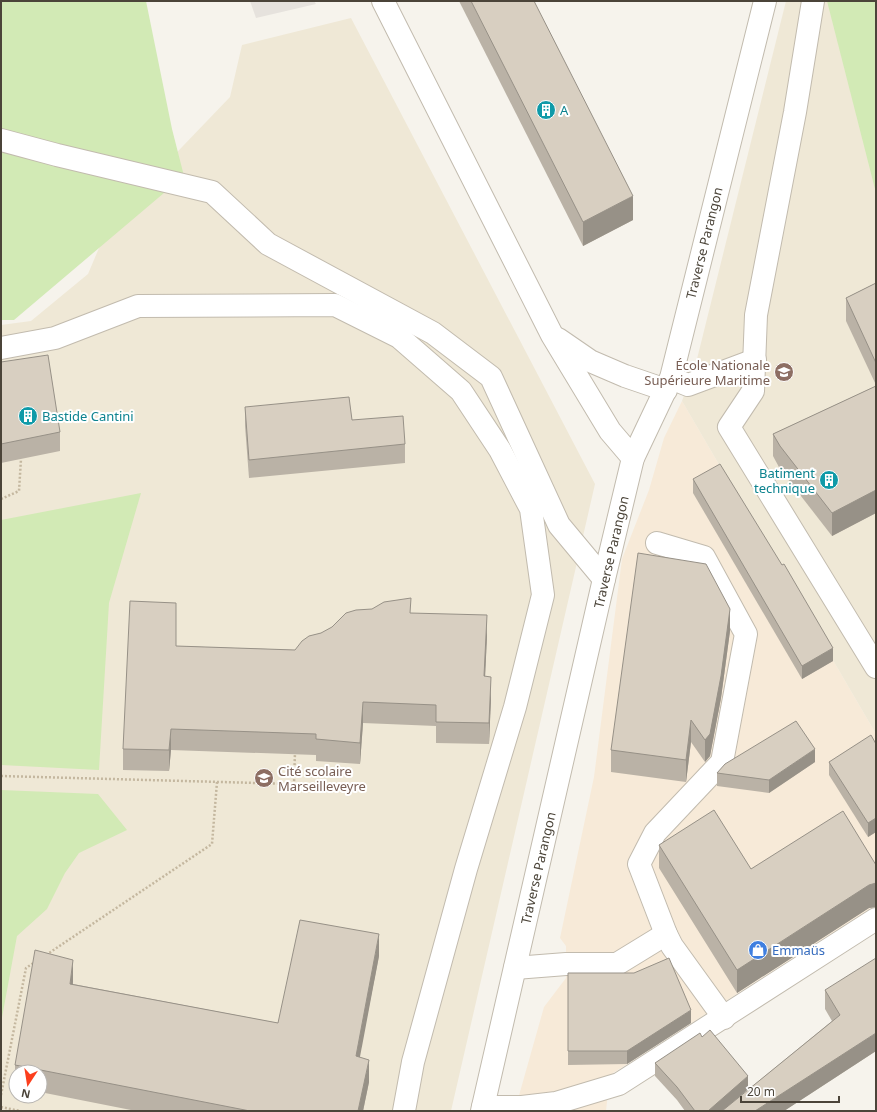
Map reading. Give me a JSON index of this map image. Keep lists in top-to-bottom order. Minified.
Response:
{"streets":{"street":["Traverse Parangon"]},"places":{"building":["A","Bastide Cantini","Batiment technique"],"school or university":["École Nationale Supérieure Maritime","Cité scolaire Marseilleveyre"],"shop":["Emmaüs"]},"scale_bar":"20 m","north":"bottom"}
